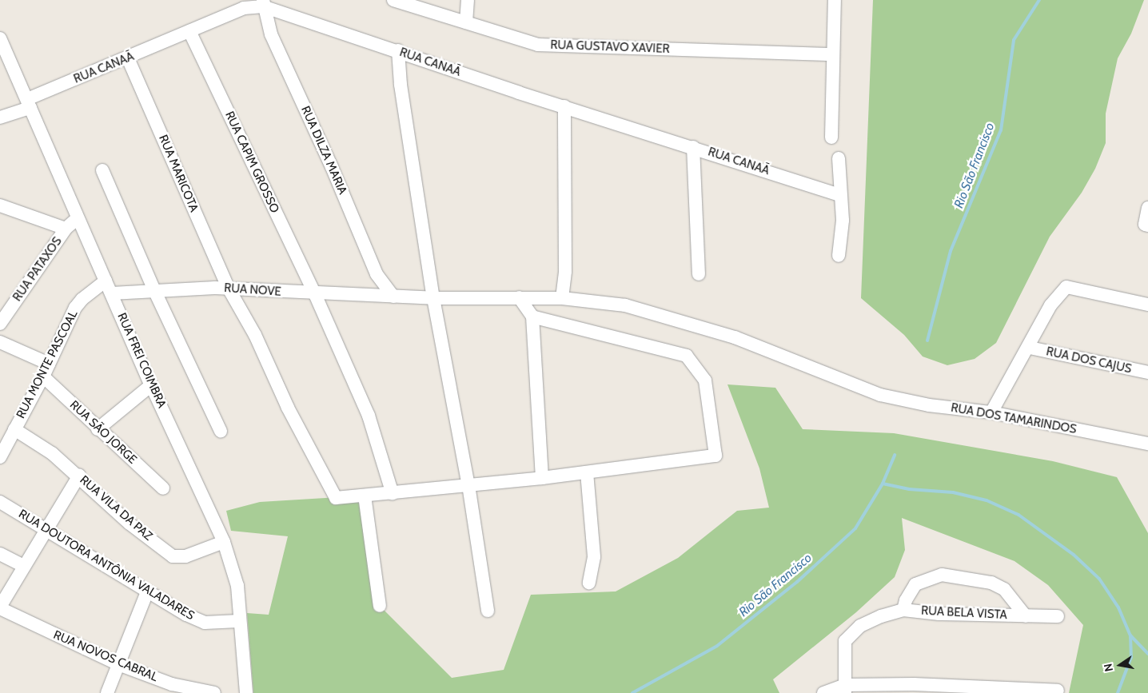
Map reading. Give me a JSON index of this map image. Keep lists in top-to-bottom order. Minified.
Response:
{"streets":{"street":["RUA GUSTAVO XAVIER","RUA CANAÃ","RUA DILZA MARIA","RUA CAPIM GROSSO","RUA MARICOTA","RUA PATAXOS","RUA NOVE","RUA FREI COIMBRA","RUA DOS CAJUS","RUA MONTE PASCOAL","RUA DOS TAMARINDOS","RUA SÃO JORGE","RUA VILA DA PAZ","RUA DOUTORA ANTÔNIA VALADARES","RUA BELA VISTA","RUA NOVOS CABRAL"]},"crossings":[["RUA CANAÃ","RUA DILZA MARIA"],["RUA CANAÃ","RUA CAPIM GROSSO"],["RUA CANAÃ","RUA MARICOTA"],["RUA CANAÃ","RUA FREI COIMBRA"],["RUA DILZA MARIA","RUA NOVE"],["RUA CAPIM GROSSO","RUA NOVE"],["RUA MARICOTA","RUA NOVE"],["RUA PATAXOS","RUA FREI COIMBRA"],["RUA NOVE","RUA FREI COIMBRA"],["RUA NOVE","RUA DOS TAMARINDOS"],["RUA FREI COIMBRA","RUA MONTE PASCOAL"],["RUA FREI COIMBRA","RUA VILA DA PAZ"],["RUA FREI COIMBRA","RUA DOUTORA ANTÔNIA VALADARES"],["RUA MONTE PASCOAL","RUA SÃO JORGE"],["RUA MONTE PASCOAL","RUA VILA DA PAZ"]],"water":["Rio São Francisco"],"north":"left"}
